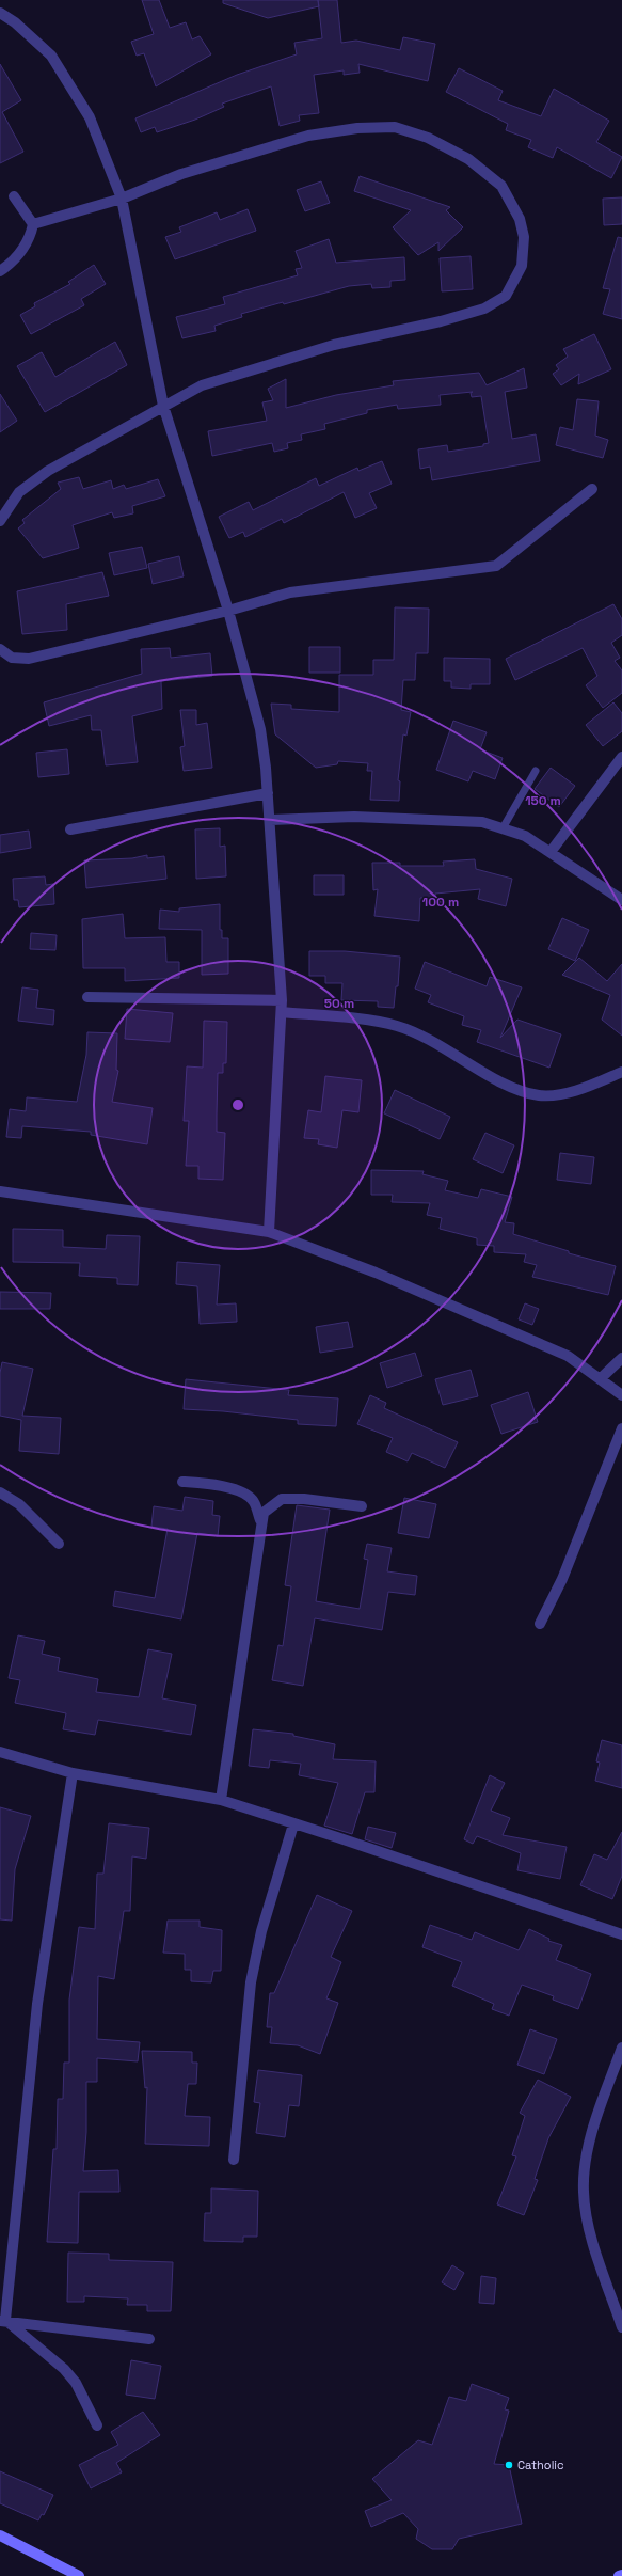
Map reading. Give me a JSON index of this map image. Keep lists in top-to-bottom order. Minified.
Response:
{"places":["Catholic"],"rings":["150 m","100 m","50 m"]}
